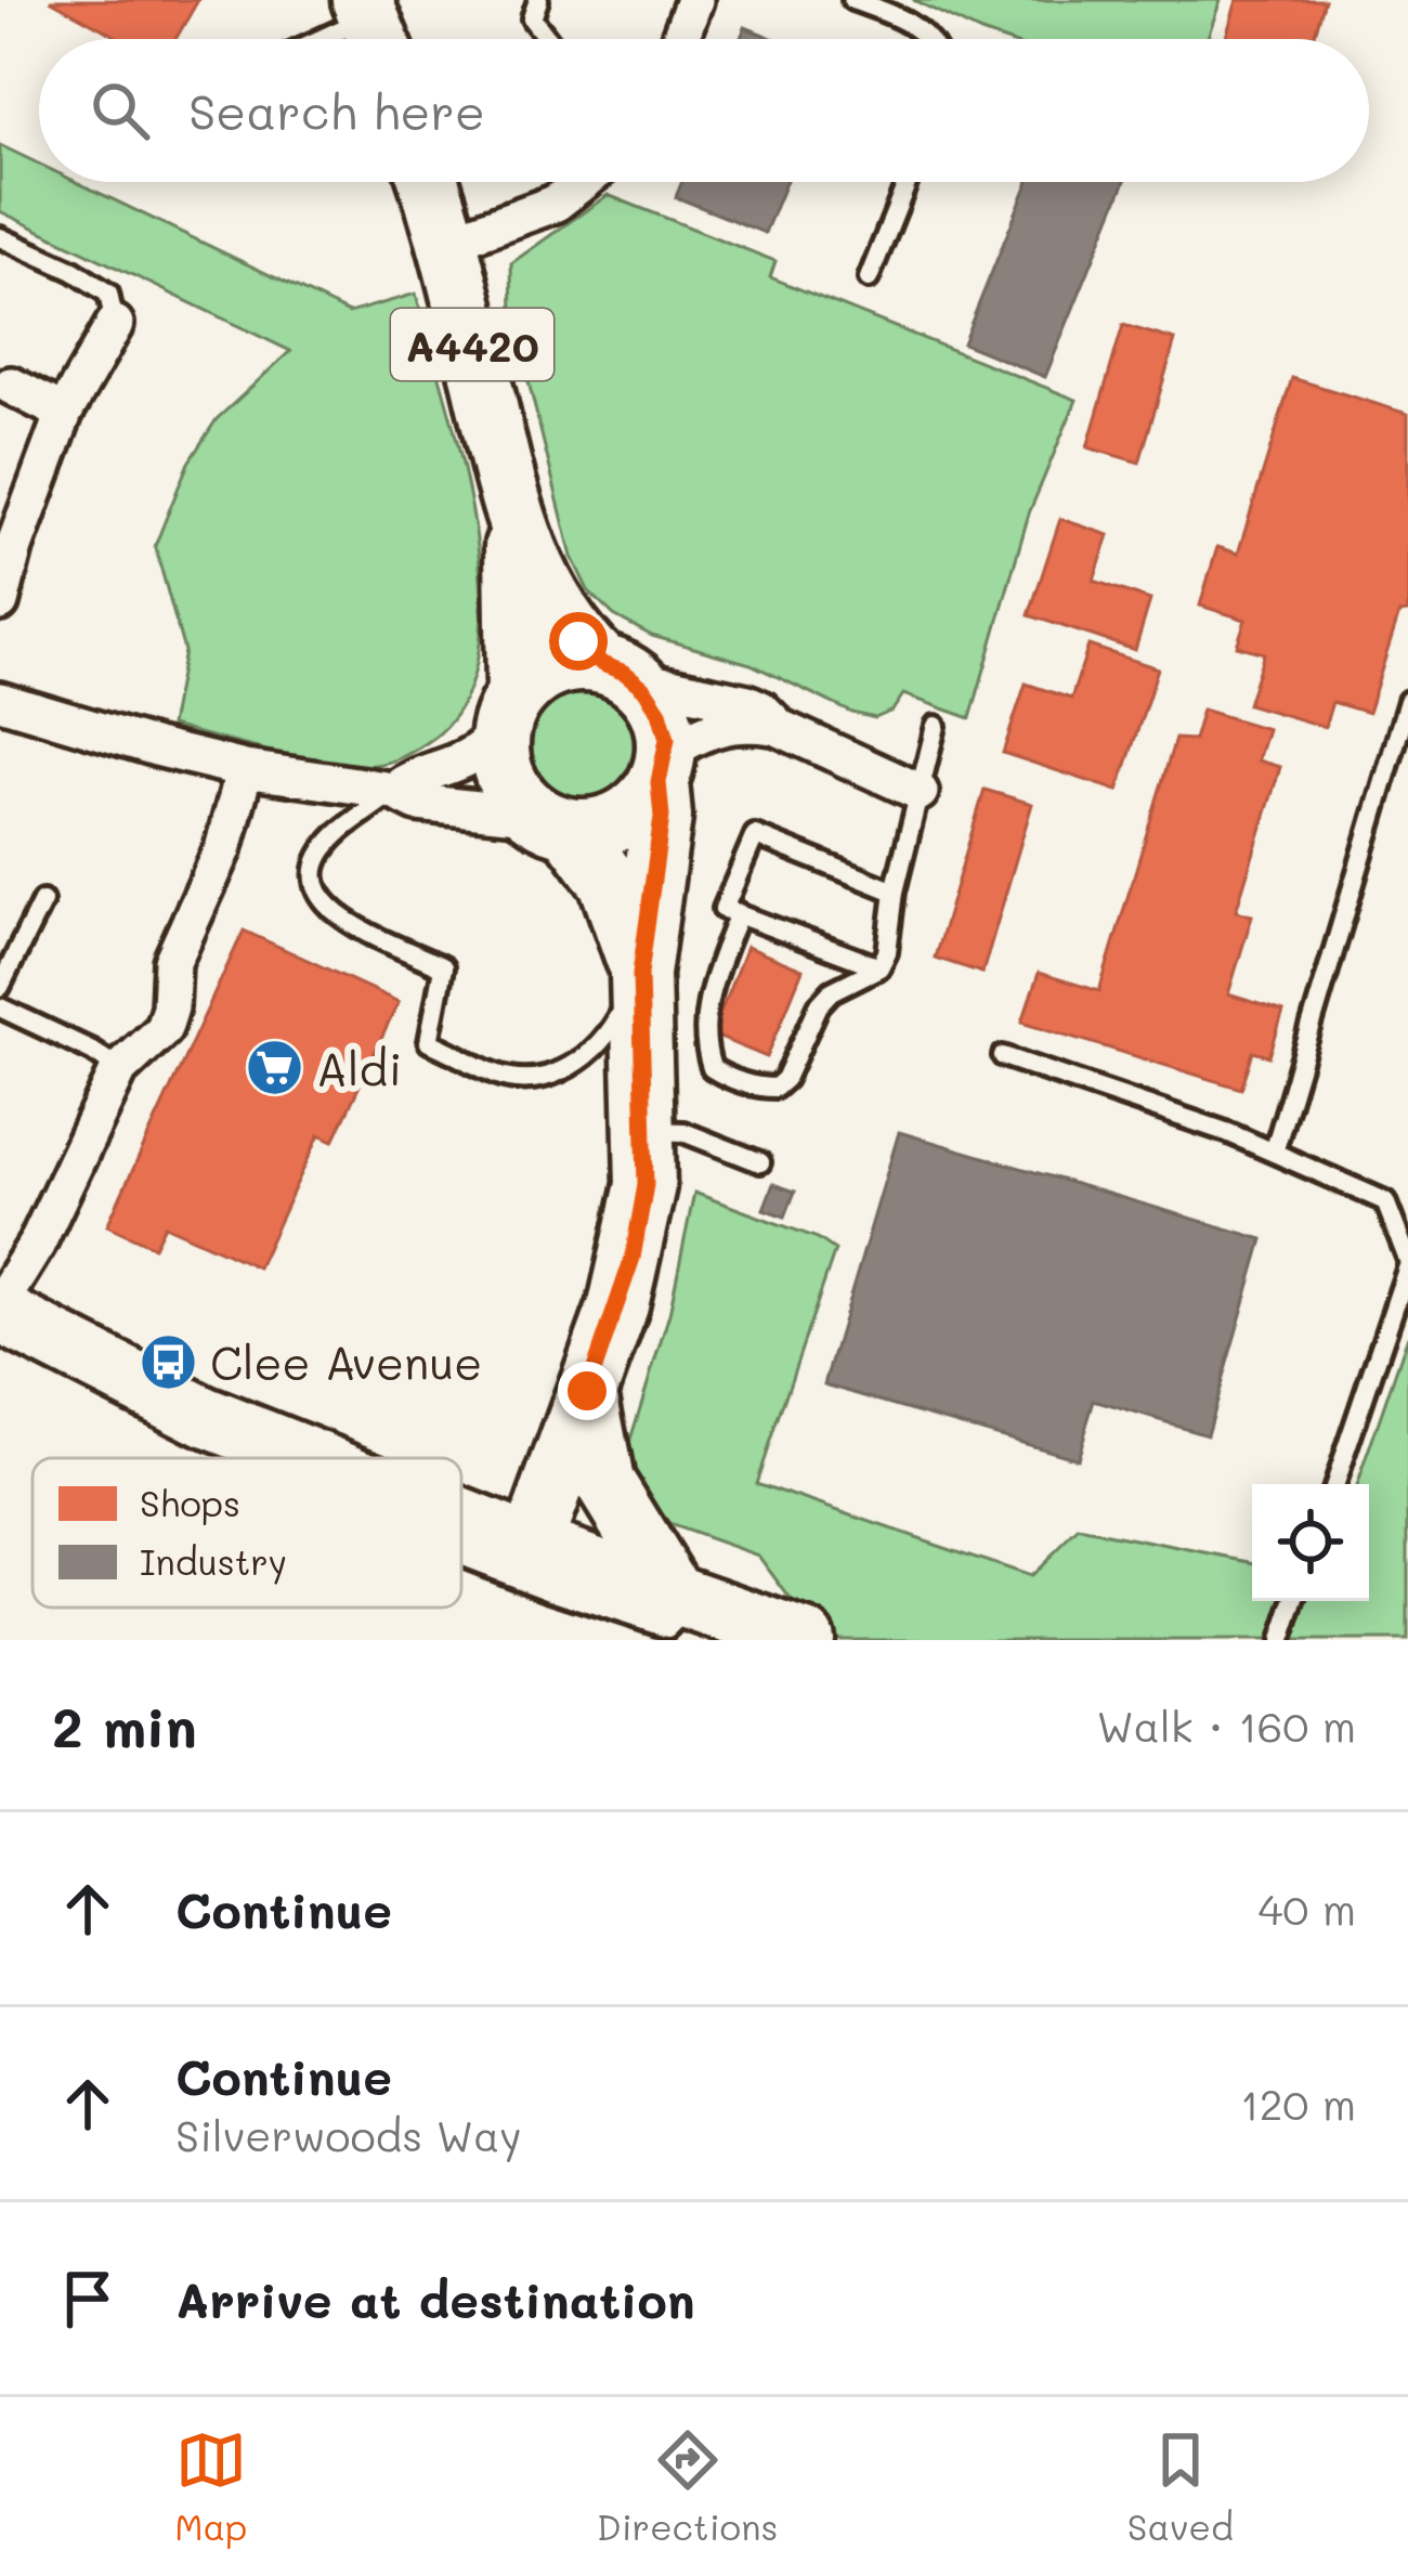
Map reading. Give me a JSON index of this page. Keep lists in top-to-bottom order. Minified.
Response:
{"streets":{"main road":["A4420"]},"places":{"supermarket":["Aldi"],"bus stop":["Clee Avenue"]},"legend":["Shops","Industry"],"page":{"search":"Search here","heading":["2 min","Walk · 160 m"],"list":[["Continue","40 m"],["Continue","Silverwoods Way","120 m"],"Arrive at destination"],"nav":["Map","Directions","Saved"]}}
